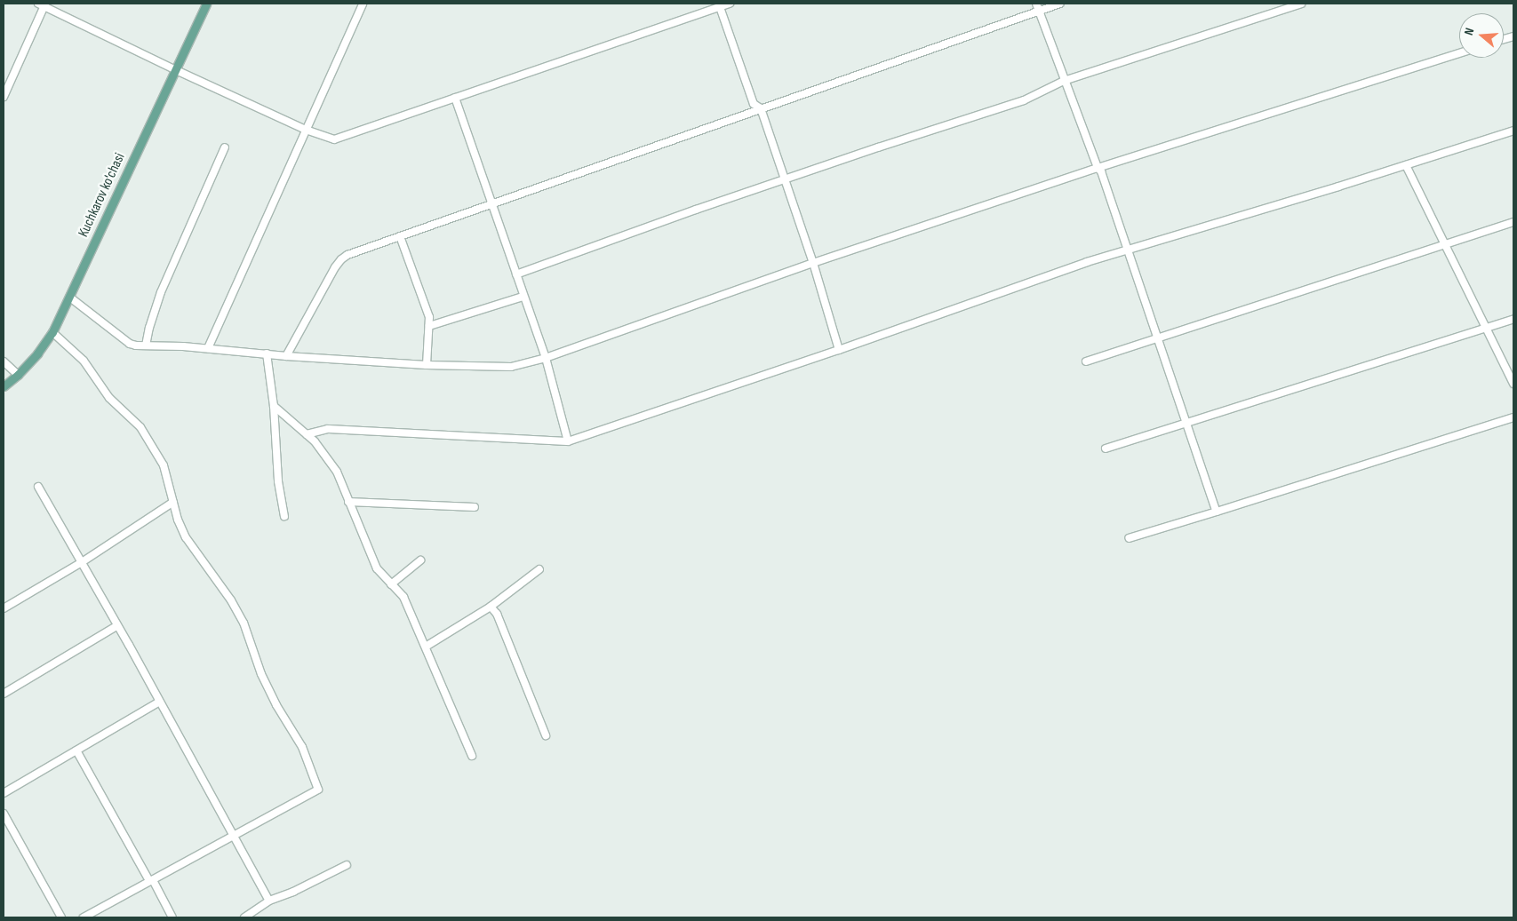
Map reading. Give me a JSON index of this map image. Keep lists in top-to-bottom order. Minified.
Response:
{"streets":{"main road":["Kuchkarov ko'chasi"]},"north":"left"}
